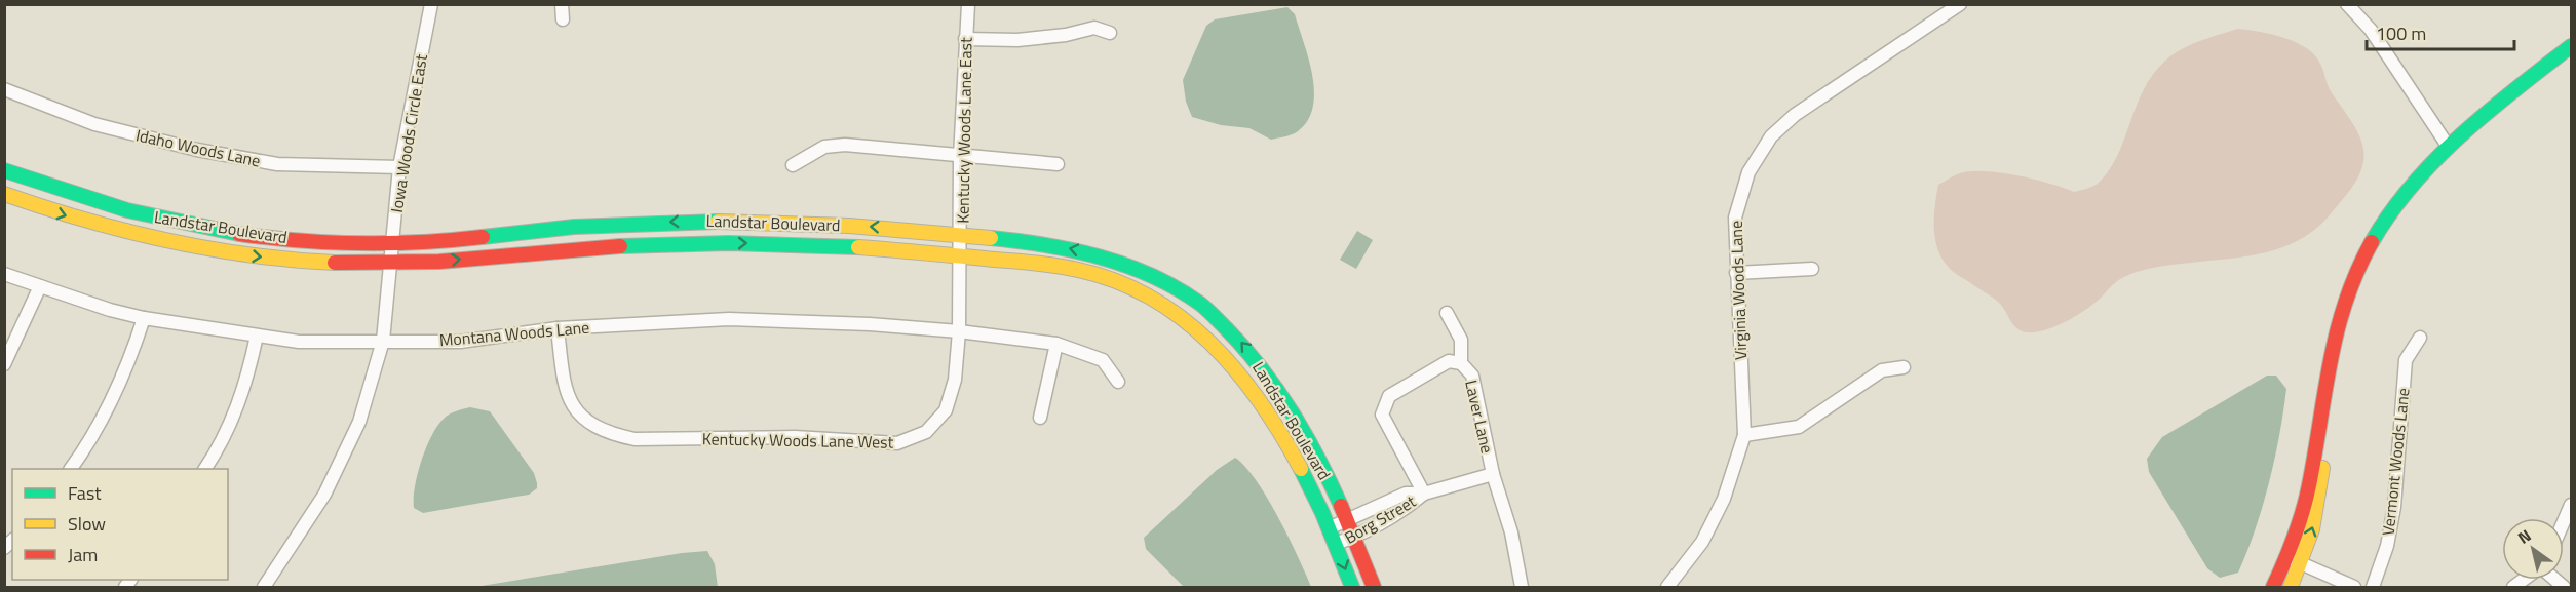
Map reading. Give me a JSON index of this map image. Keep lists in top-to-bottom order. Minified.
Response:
{"streets":{"street":["Kentucky Woods Lane East","Iowa Woods Circle East","Idaho Woods Lane","Landstar Boulevard","Virginia Woods Lane","Montana Woods Lane","Laver Lane","Kentucky Woods Lane West","Vermont Woods Lane","Borg Street"]},"crossings":[["Kentucky Woods Lane East","Landstar Boulevard"],["Kentucky Woods Lane East","Kentucky Woods Lane West"],["Iowa Woods Circle East","Idaho Woods Lane"],["Iowa Woods Circle East","Landstar Boulevard"],["Iowa Woods Circle East","Montana Woods Lane"],["Landstar Boulevard","Kentucky Woods Lane West"],["Landstar Boulevard","Borg Street"],["Montana Woods Lane","Kentucky Woods Lane West"],["Laver Lane","Borg Street"]],"legend":["Fast","Slow","Jam"],"scale_bar":"100 m","north":"top left"}
